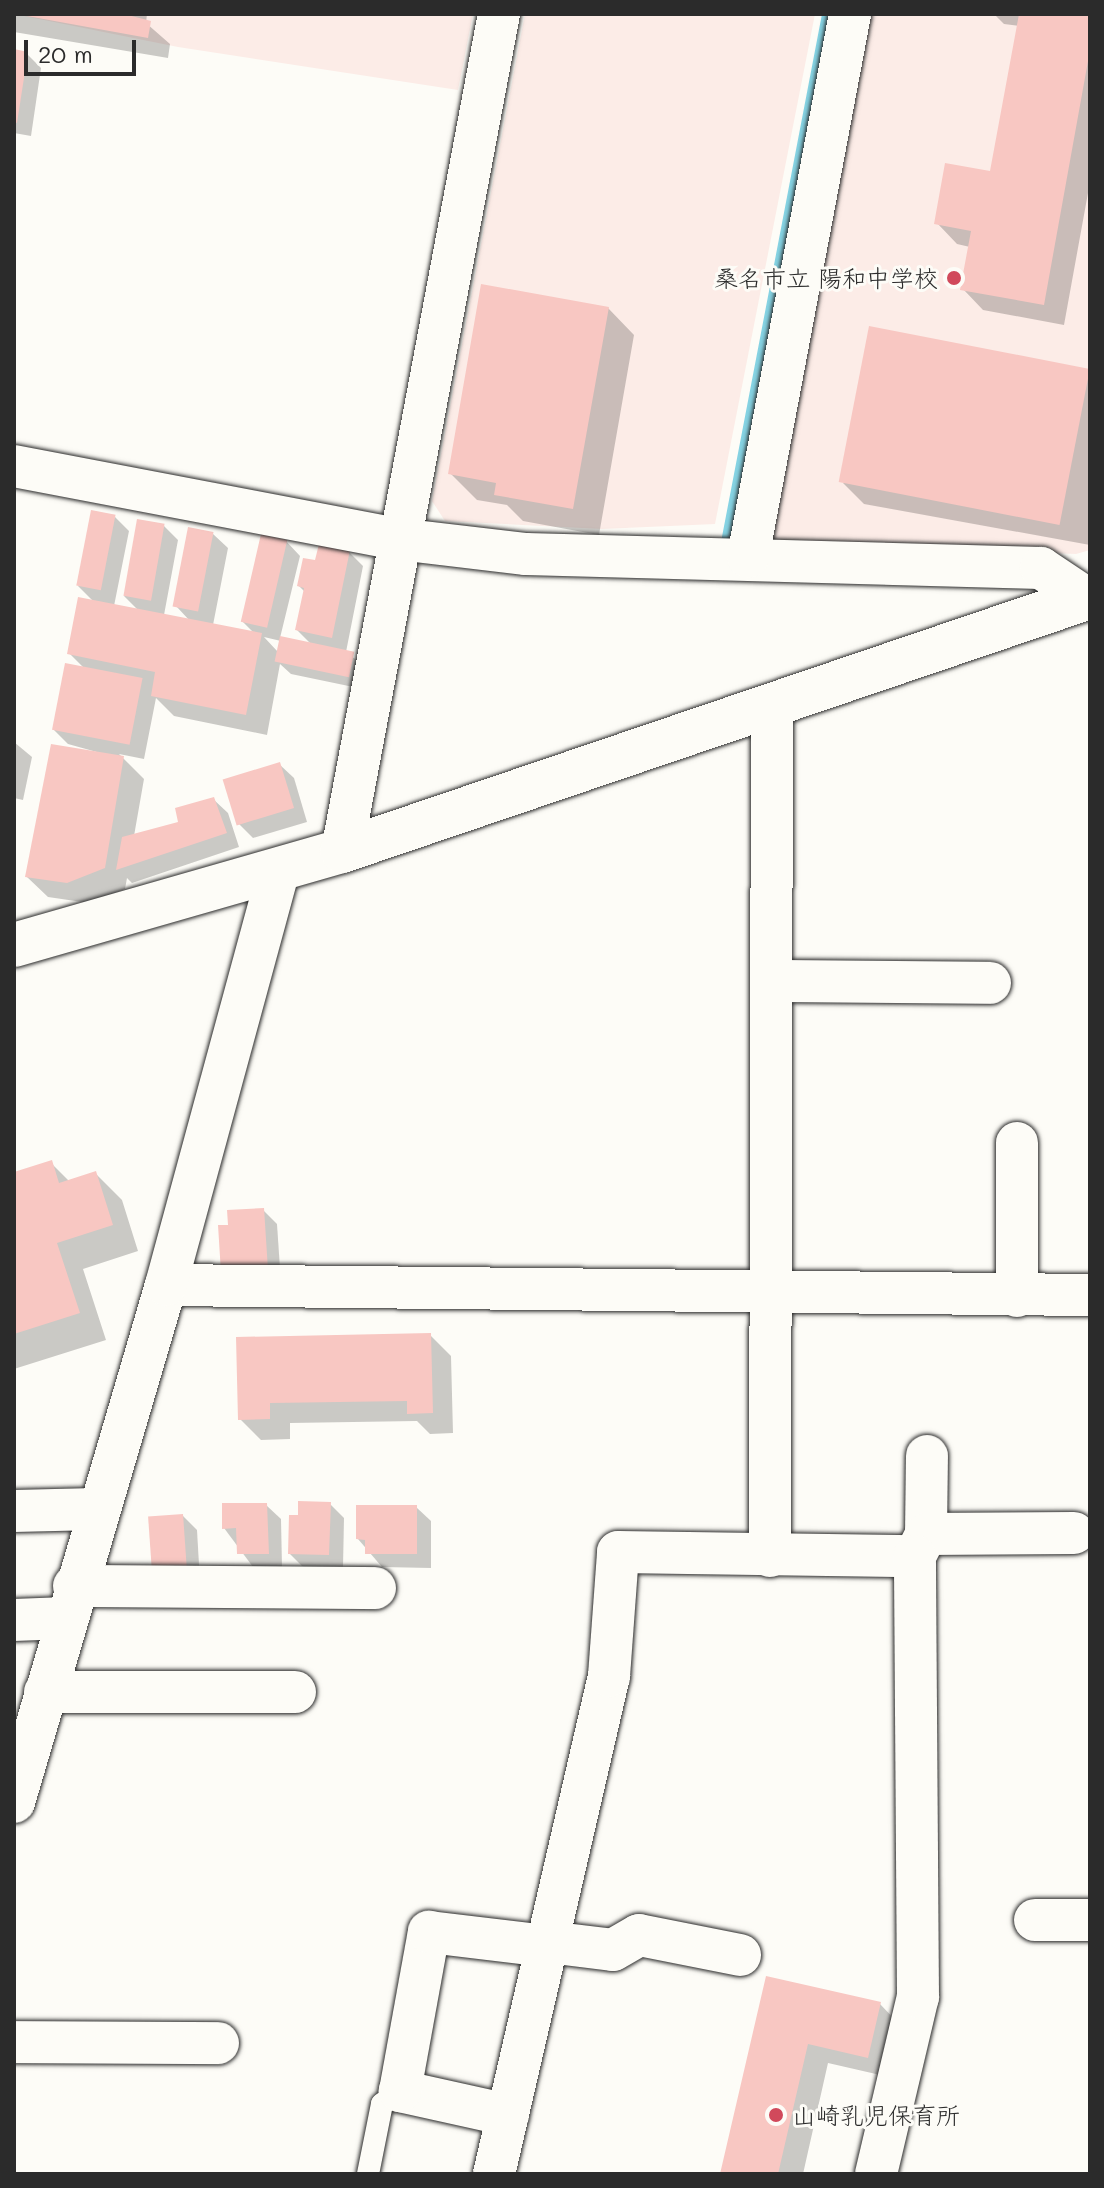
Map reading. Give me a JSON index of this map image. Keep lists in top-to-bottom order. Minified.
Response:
{"places":["桑名市立 陽和中学校","山崎乳児保育所"],"scale_bar":"20 m"}
